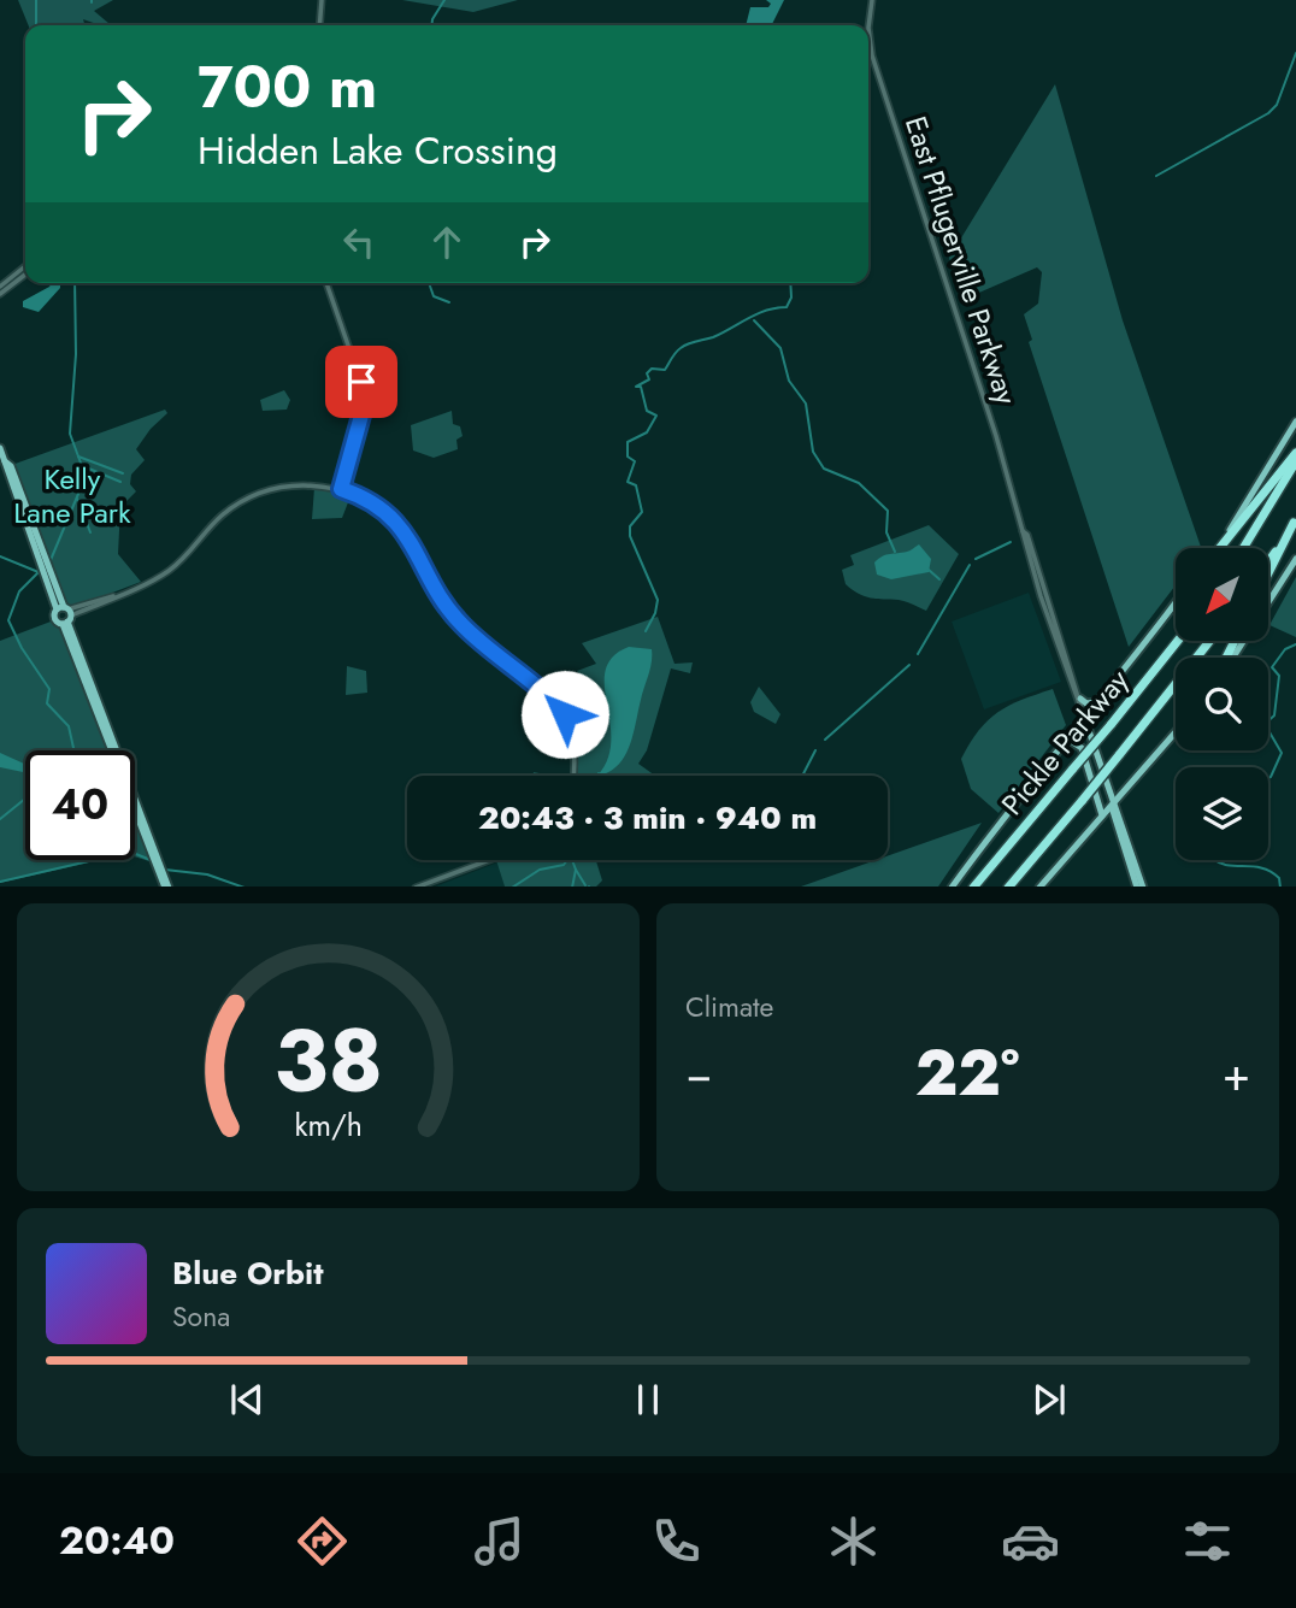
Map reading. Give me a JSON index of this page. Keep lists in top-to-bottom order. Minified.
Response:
{"streets":{"highway":["Pickle Parkway"],"main road":["East Pflugerville Parkway"]},"parks":["Kelly Lane Park"],"north":"bottom left","page":{"turn":["700 m","Hidden Lake Crossing"],"limit":"40","trip":"20:43 · 3 min · 940 m","tile":"Climate","heat":["−","22°","+"],"song":["Blue Orbit","Sona"],"tabs":"20:40","gauge":["38","km/h"]}}
